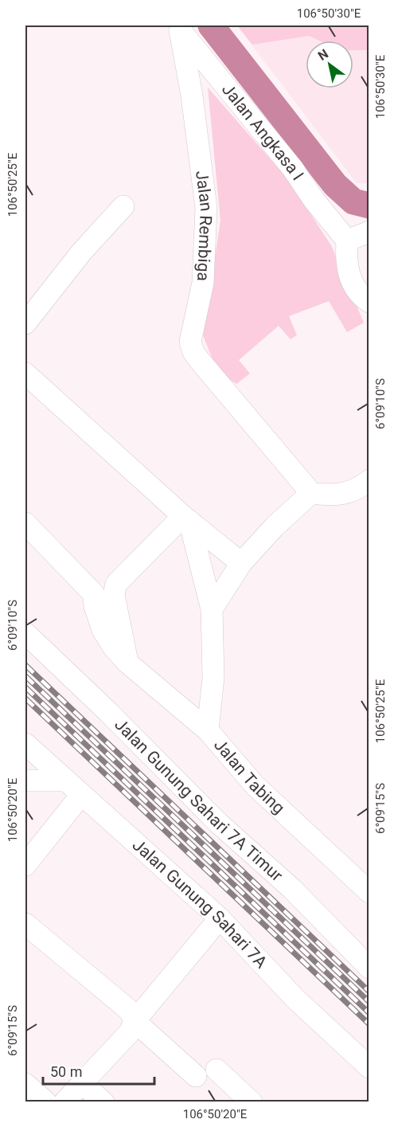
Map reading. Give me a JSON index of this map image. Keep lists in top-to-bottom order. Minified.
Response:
{"streets":{"street":["Jalan Angkasa I","Jalan Rembiga","Jalan Tabing","Jalan Gunung Sahari 7A Timur","Jalan Gunung Sahari 7A"]},"crossings":[["Jalan Angkasa I","Jalan Rembiga"]],"scale_bar":"50 m","north":"top left","coordinates":["106°50'30\"E","106°50'25\"E","6°09'10\"S","6°09'15\"S","106°50'20\"E"]}
